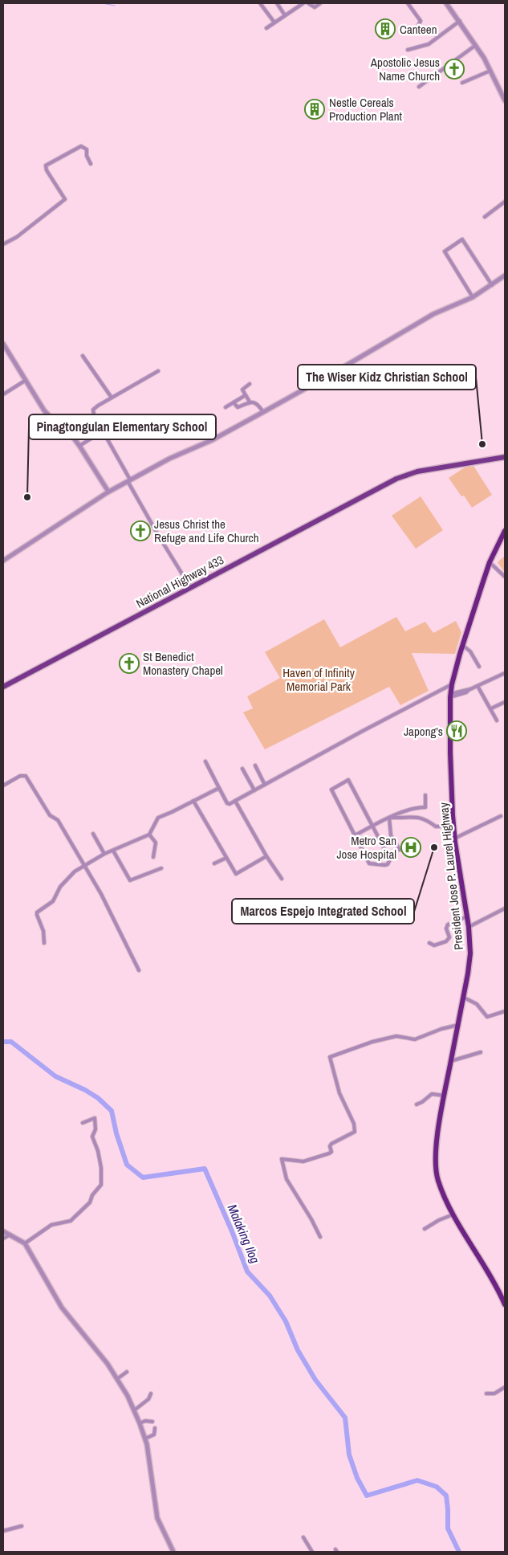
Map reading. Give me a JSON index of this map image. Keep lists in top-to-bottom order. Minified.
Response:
{"streets":{"highway":["President Jose P. Laurel Highway"],"main road":["National Highway 433"]},"water":["Malaking Ilog"],"parks":["Haven of Infinity Memorial Park"],"places":{"building":["Canteen","Nestle Cereals Production Plant"],"church":["Apostolic Jesus Name Church","Jesus Christ the Refuge and Life Church","St Benedict Monastery Chapel"],"other":["The Wiser Kidz Christian School","Pinagtongulan Elementary School","Marcos Espejo Integrated School"],"restaurant":["Japong’s"],"hospital":["Metro San Jose Hospital"]}}
